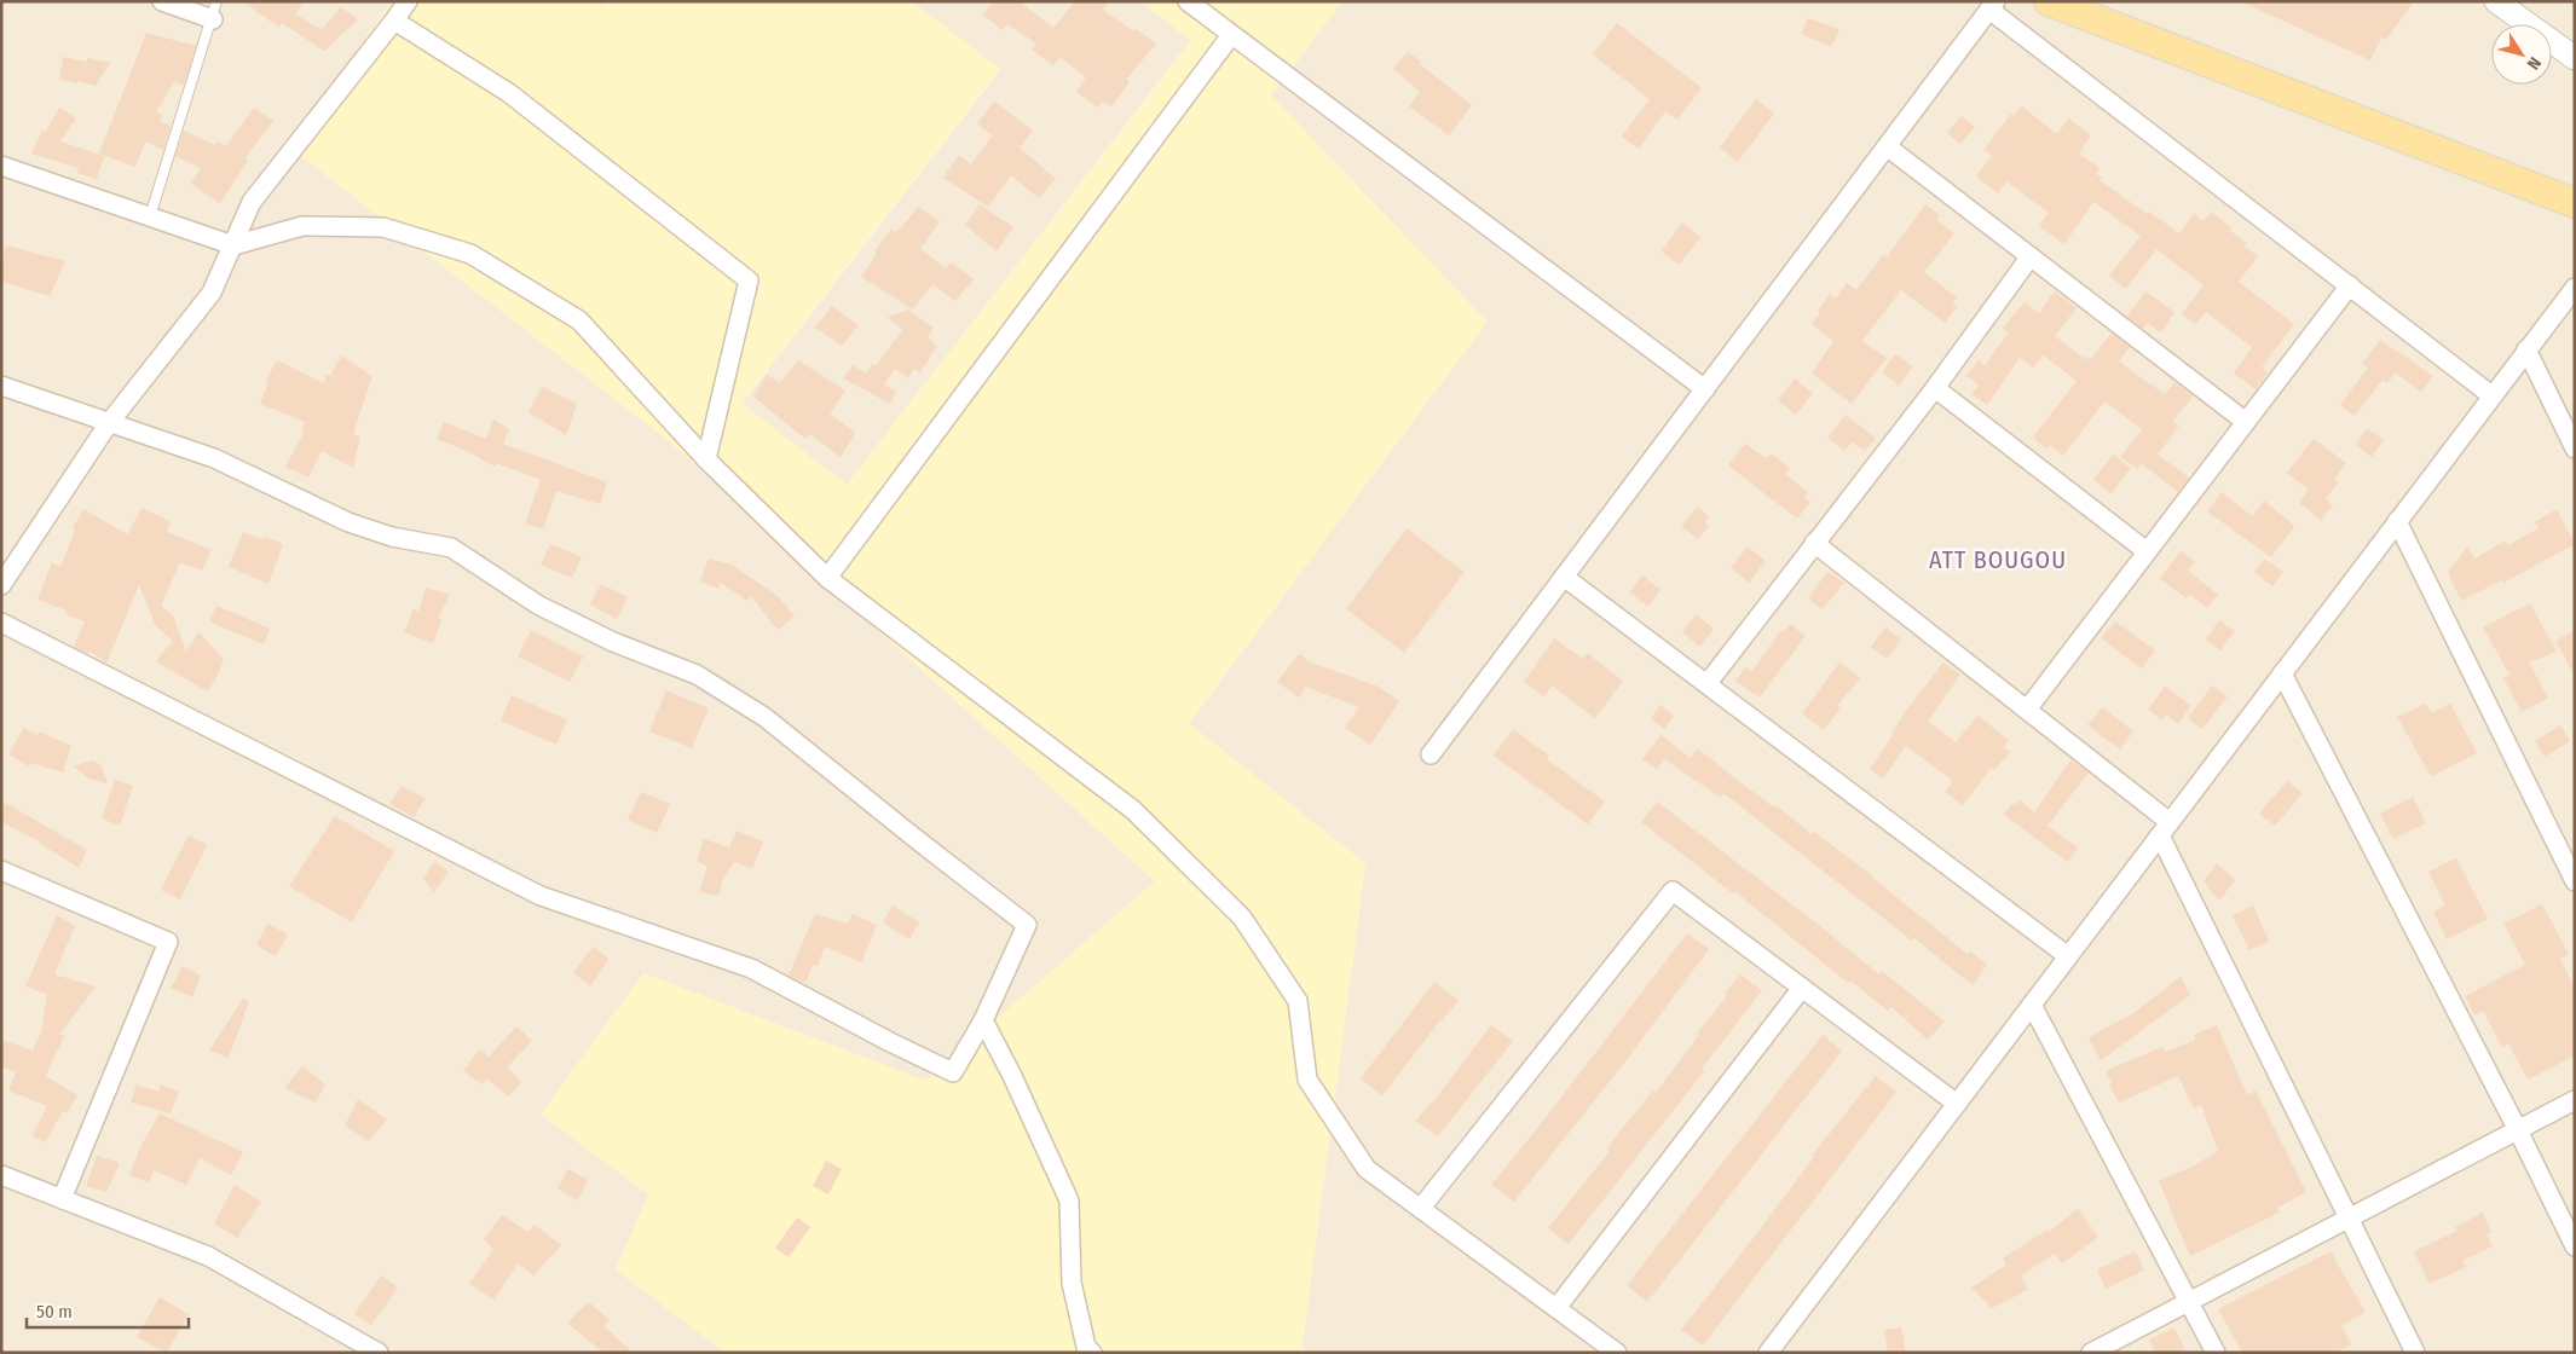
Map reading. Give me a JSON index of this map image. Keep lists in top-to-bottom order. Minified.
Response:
{"districts":["ATT BOUGOU"],"scale_bar":"50 m","north":"bottom right"}
